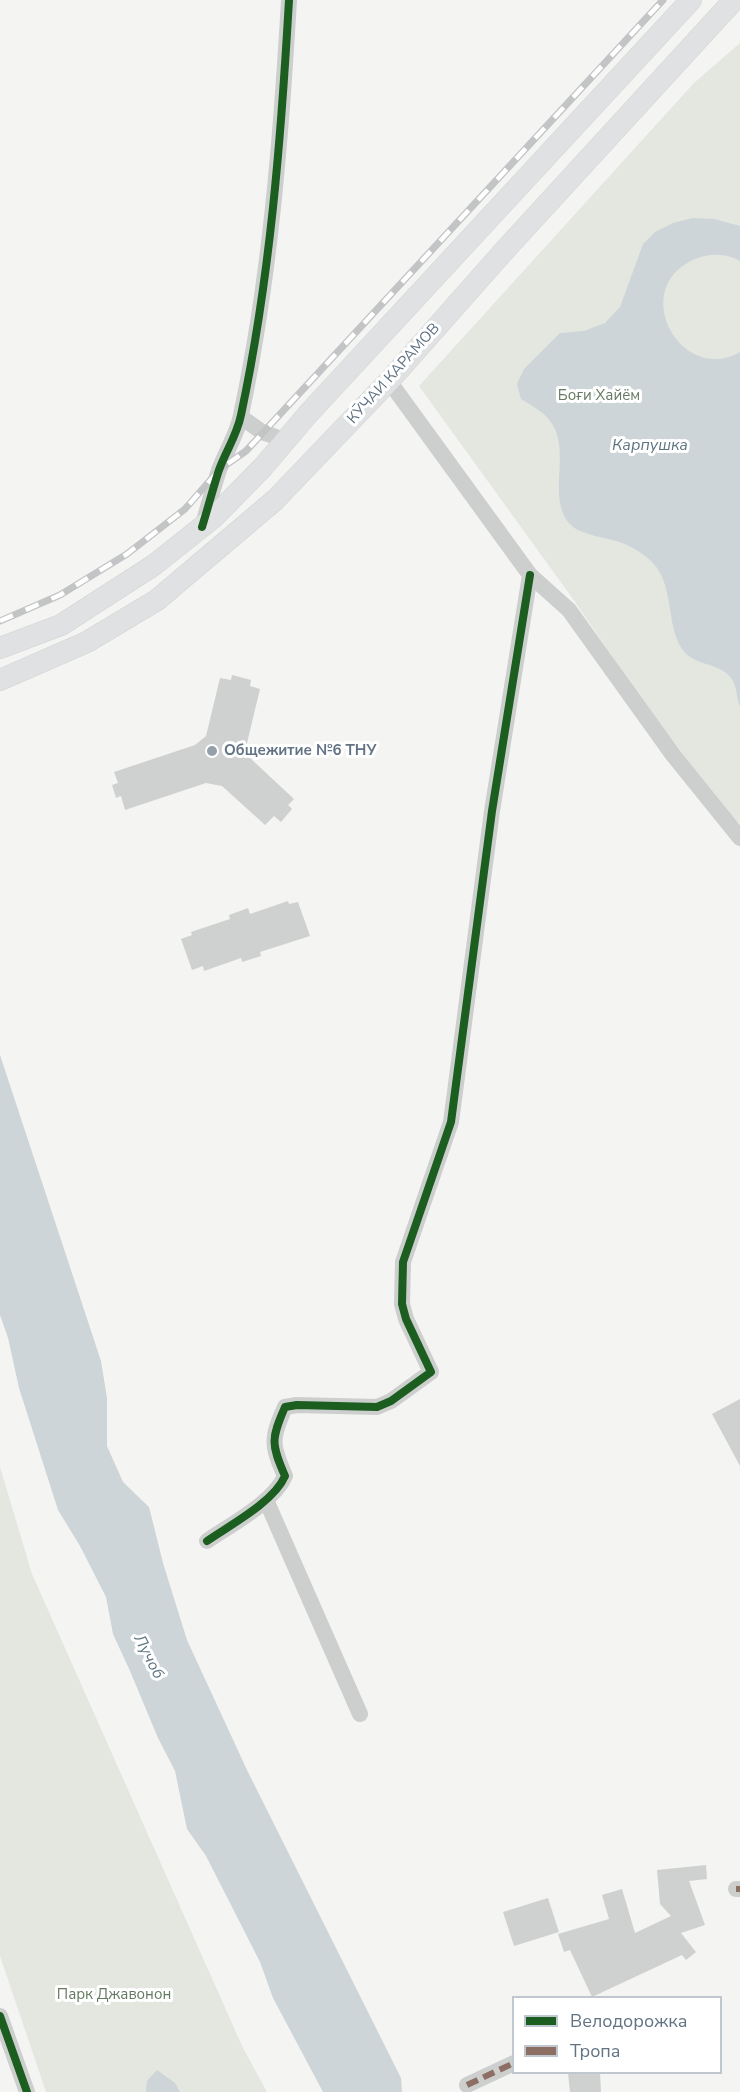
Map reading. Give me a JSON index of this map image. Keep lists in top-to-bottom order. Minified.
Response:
{"streets":{"main road":["КӮЧАИ КАРАМОВ"]},"water":["Карпушка","Лучоб"],"parks":["Боғи Хайём","Парк Джавонон"],"places":["Общежитие №6 ТНУ"],"legend":["Велодорожка","Тропа"]}
